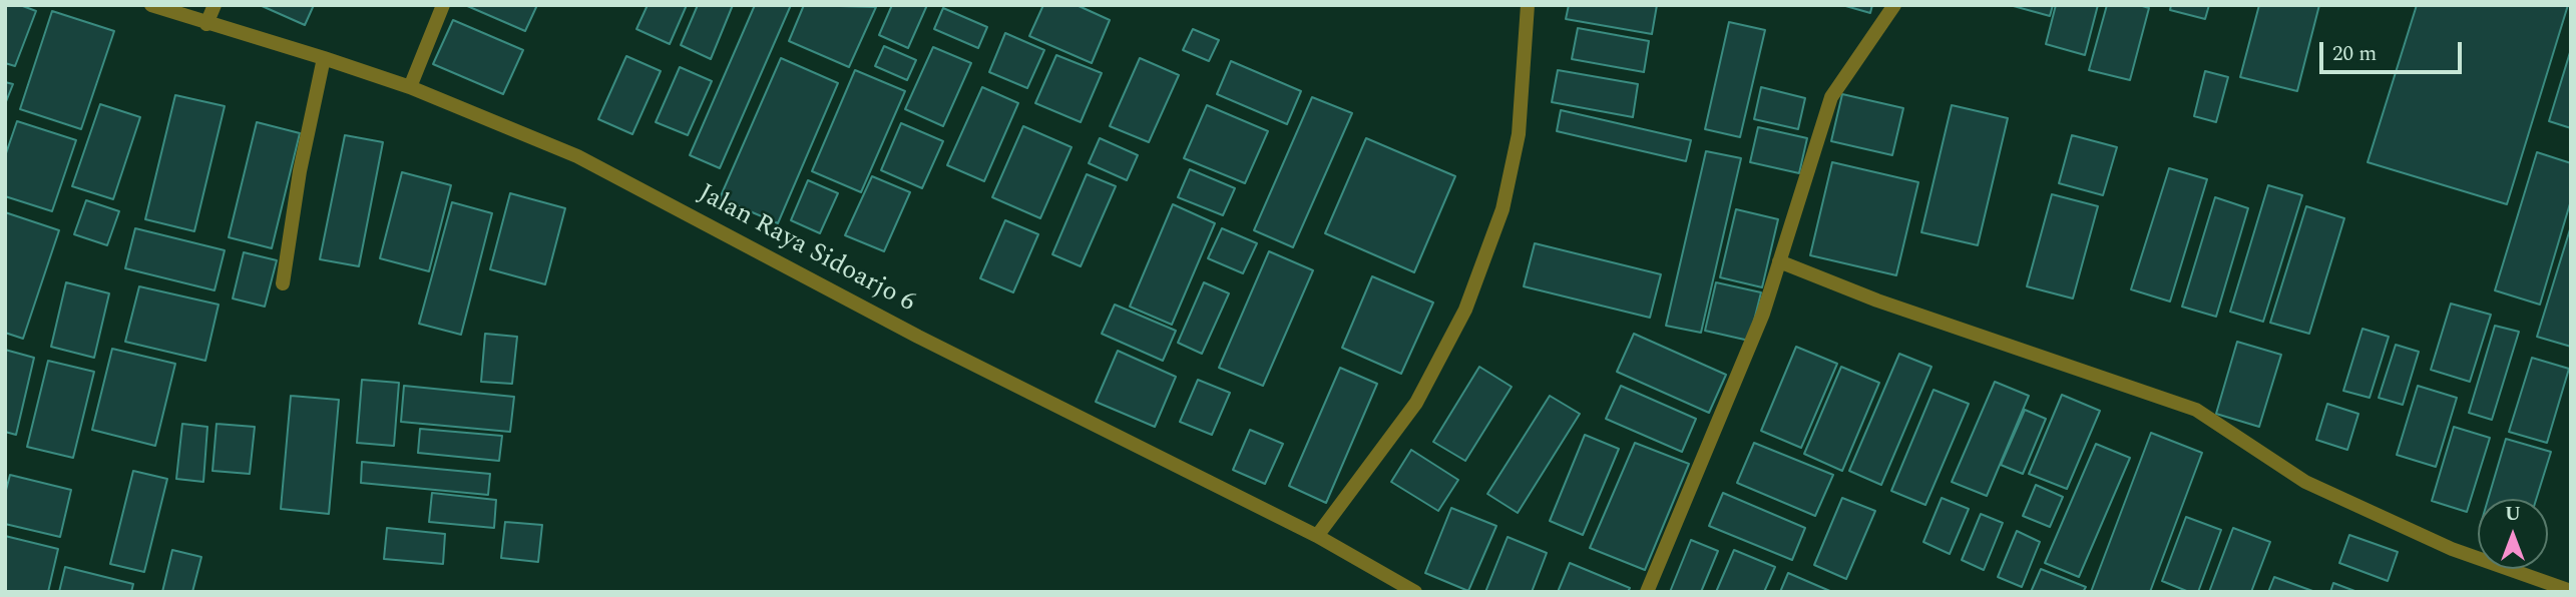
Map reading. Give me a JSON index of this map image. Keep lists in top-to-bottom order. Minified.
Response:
{"streets":{"street":["Jalan Raya Sidoarjo 6"]},"scale_bar":"20 m","north":"top"}
